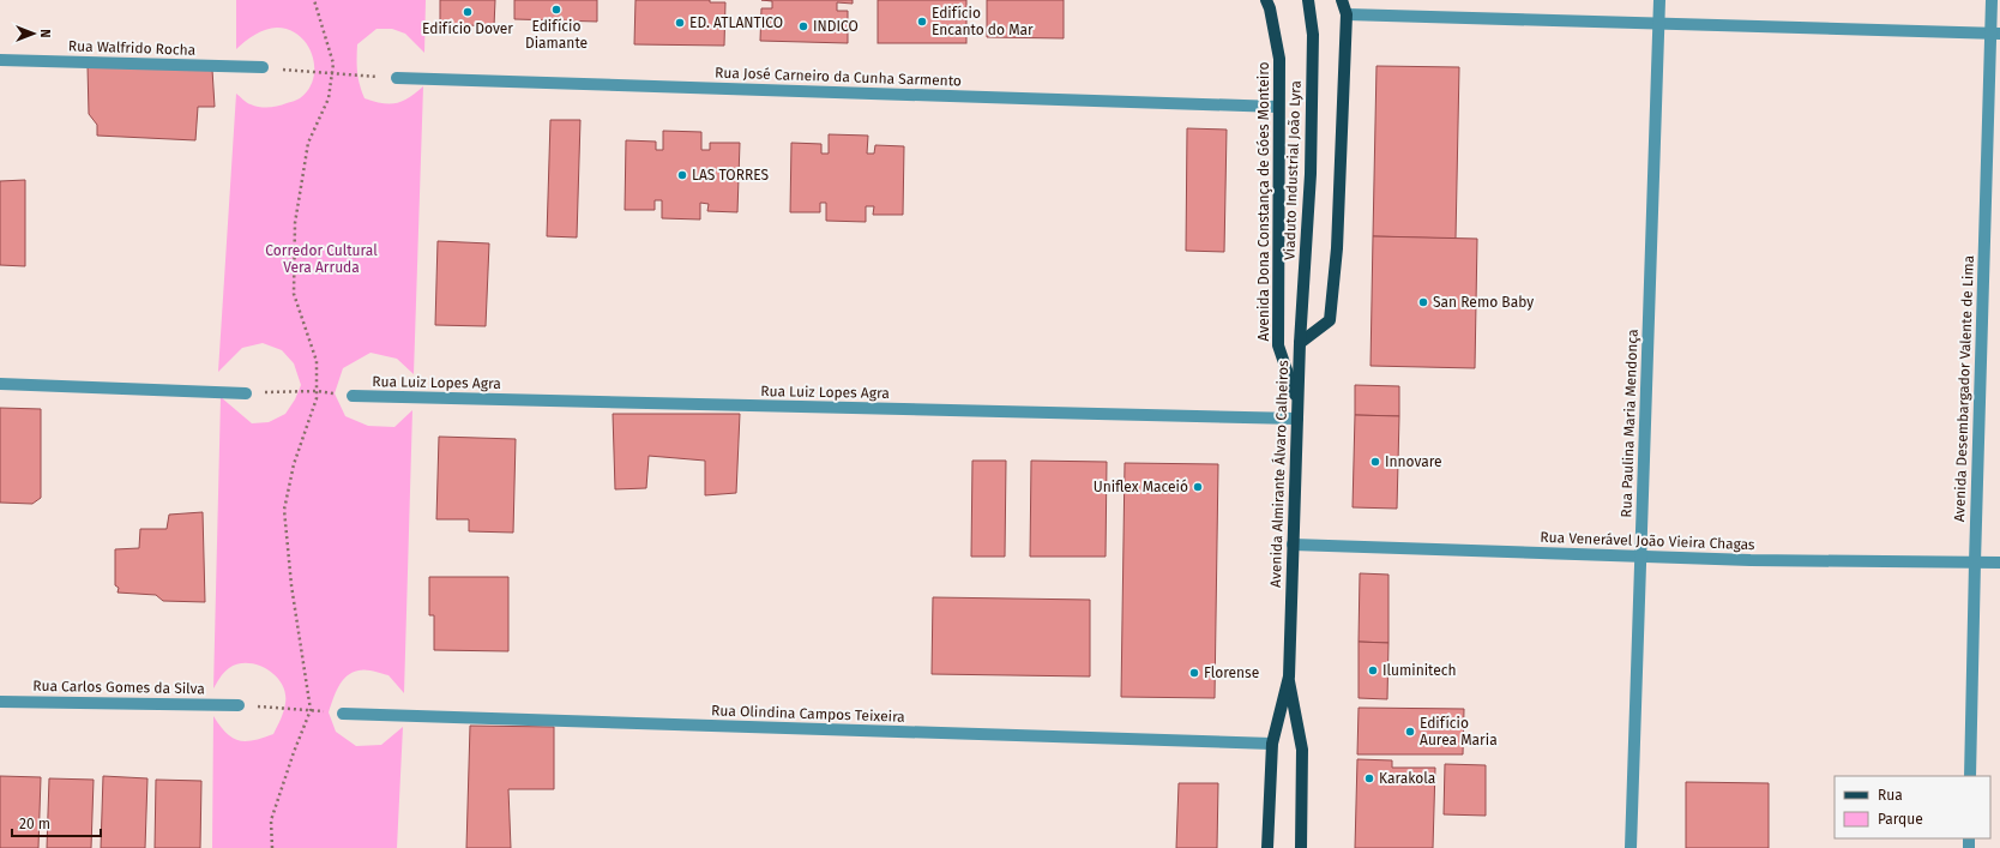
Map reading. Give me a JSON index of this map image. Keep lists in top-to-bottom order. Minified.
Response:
{"streets":{"main road":["Viaduto Industrial João Lyra","Avenida Dona Constança de Góes Monteiro","Avenida Almirante Álvaro Calheiros"],"street":["Rua Walfrido Rocha","Rua José Carneiro da Cunha Sarmento","Rua Luiz Lopes Agra","Avenida Desembargador Valente de Lima","Rua Paulina Maria Mendonça","Rua Venerável João Vieira Chagas","Rua Carlos Gomes da Silva","Rua Olindina Campos Teixeira"]},"crossings":[["Rua José Carneiro da Cunha Sarmento","Avenida Dona Constança de Góes Monteiro"],["Viaduto Industrial João Lyra","Avenida Almirante Álvaro Calheiros"],["Avenida Dona Constança de Góes Monteiro","Avenida Almirante Álvaro Calheiros"],["Rua Luiz Lopes Agra","Avenida Almirante Álvaro Calheiros"],["Avenida Desembargador Valente de Lima","Rua Venerável João Vieira Chagas"],["Rua Paulina Maria Mendonça","Rua Venerável João Vieira Chagas"],["Avenida Almirante Álvaro Calheiros","Rua Venerável João Vieira Chagas"],["Avenida Almirante Álvaro Calheiros","Rua Olindina Campos Teixeira"]],"parks":["Corredor Cultural Vera Arruda"],"places":["Edifício Diamante","Edifício Dover","Edifício Encanto do Mar","ED. ATLANTICO","INDICO","LAS TORRES","San Remo Baby","Innovare","Uniflex Maceió","Iluminitech","Florense","Edifício Aurea Maria","Karakola"],"legend":["Rua","Parque"],"scale_bar":"20 m","north":"right"}
